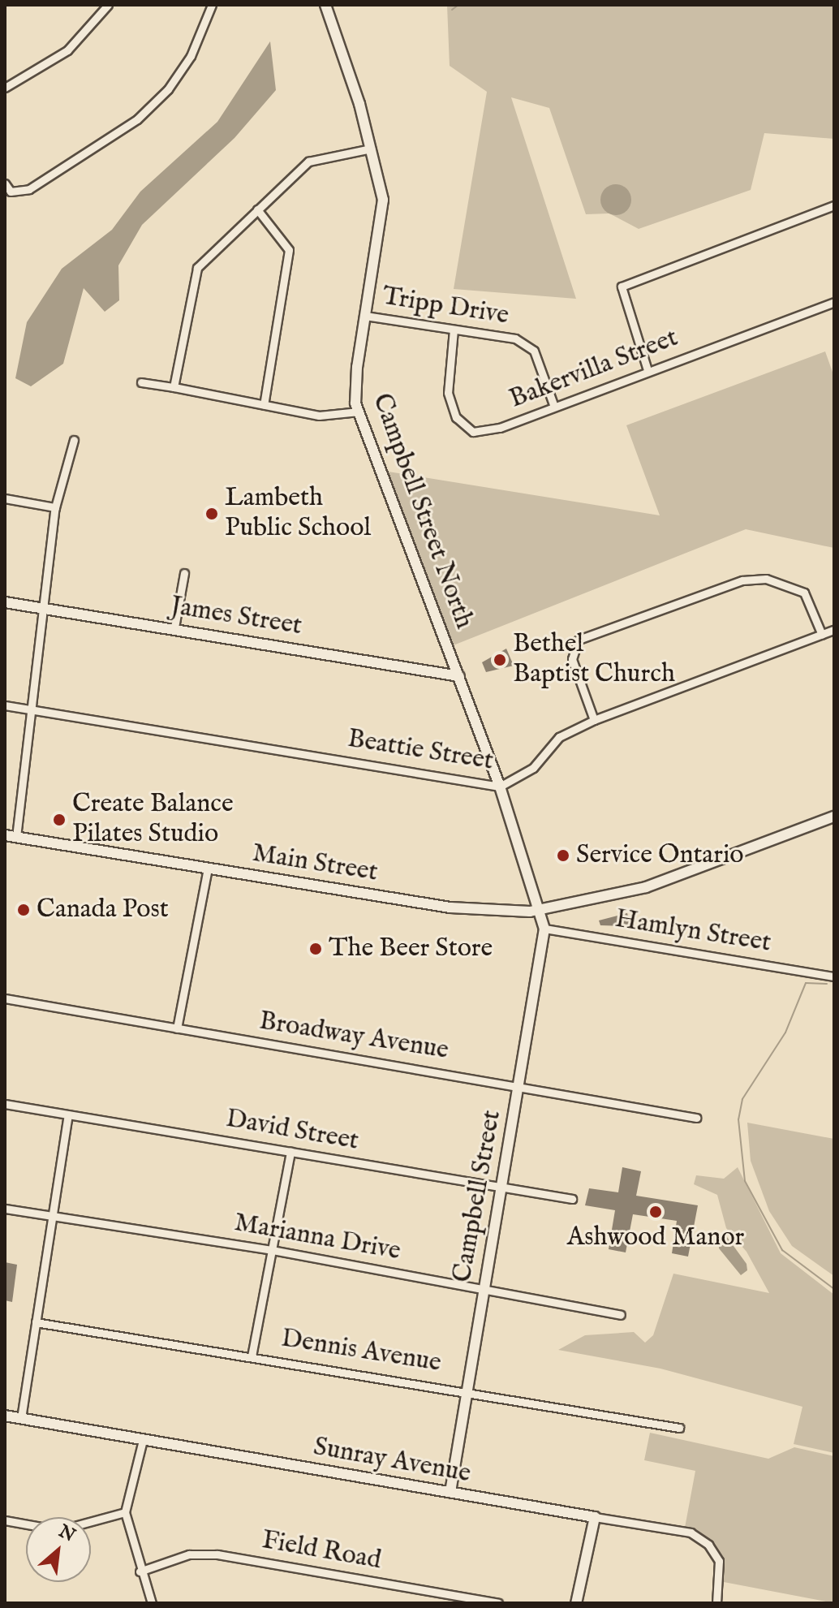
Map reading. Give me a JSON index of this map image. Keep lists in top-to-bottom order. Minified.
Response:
{"streets":{"street":["Tripp Drive","Bakervilla Street","Campbell Street North","James Street","Beattie Street","Main Street","Hamlyn Street","Broadway Avenue","David Street","Campbell Street","Marianna Drive","Dennis Avenue","Sunray Avenue","Field Road"]},"crossings":[["Tripp Drive","Bakervilla Street"],["Tripp Drive","Campbell Street North"],["Campbell Street North","James Street"],["Campbell Street North","Beattie Street"],["Campbell Street North","Main Street"],["Campbell Street North","Campbell Street"],["Main Street","Campbell Street"],["Hamlyn Street","Campbell Street"],["Broadway Avenue","Campbell Street"],["David Street","Campbell Street"],["Campbell Street","Marianna Drive"],["Campbell Street","Dennis Avenue"],["Campbell Street","Sunray Avenue"]],"places":["Lambeth Public School","Bethel Baptist Church","Create Balance Pilates Studio","Service Ontario","Canada Post","The Beer Store","Ashwood Manor"],"north":"top right"}
